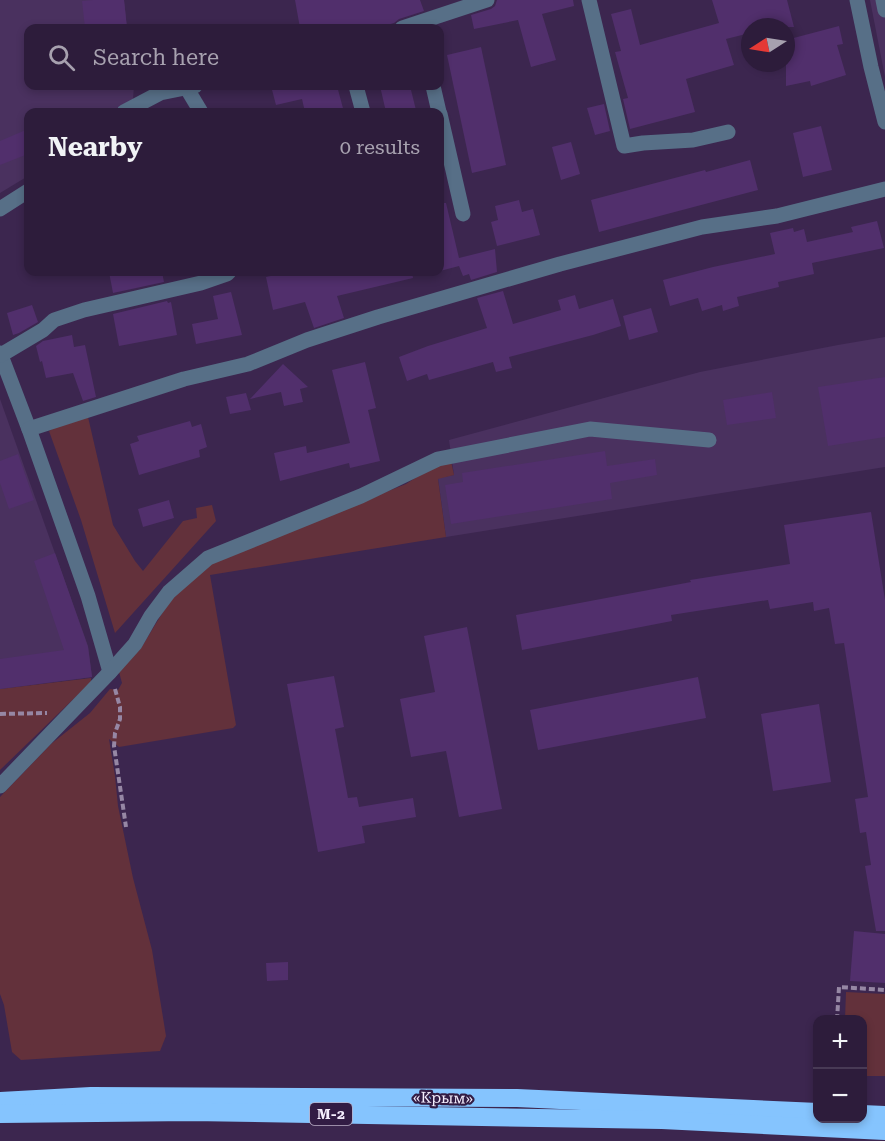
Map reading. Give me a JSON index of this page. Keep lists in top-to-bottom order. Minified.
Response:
{"streets":{"highway":["«Крым»","М-2"]},"north":"left","page":{"search":"Search here","heading":["Nearby","0 results"],"map_buttons":["+","−"]}}
